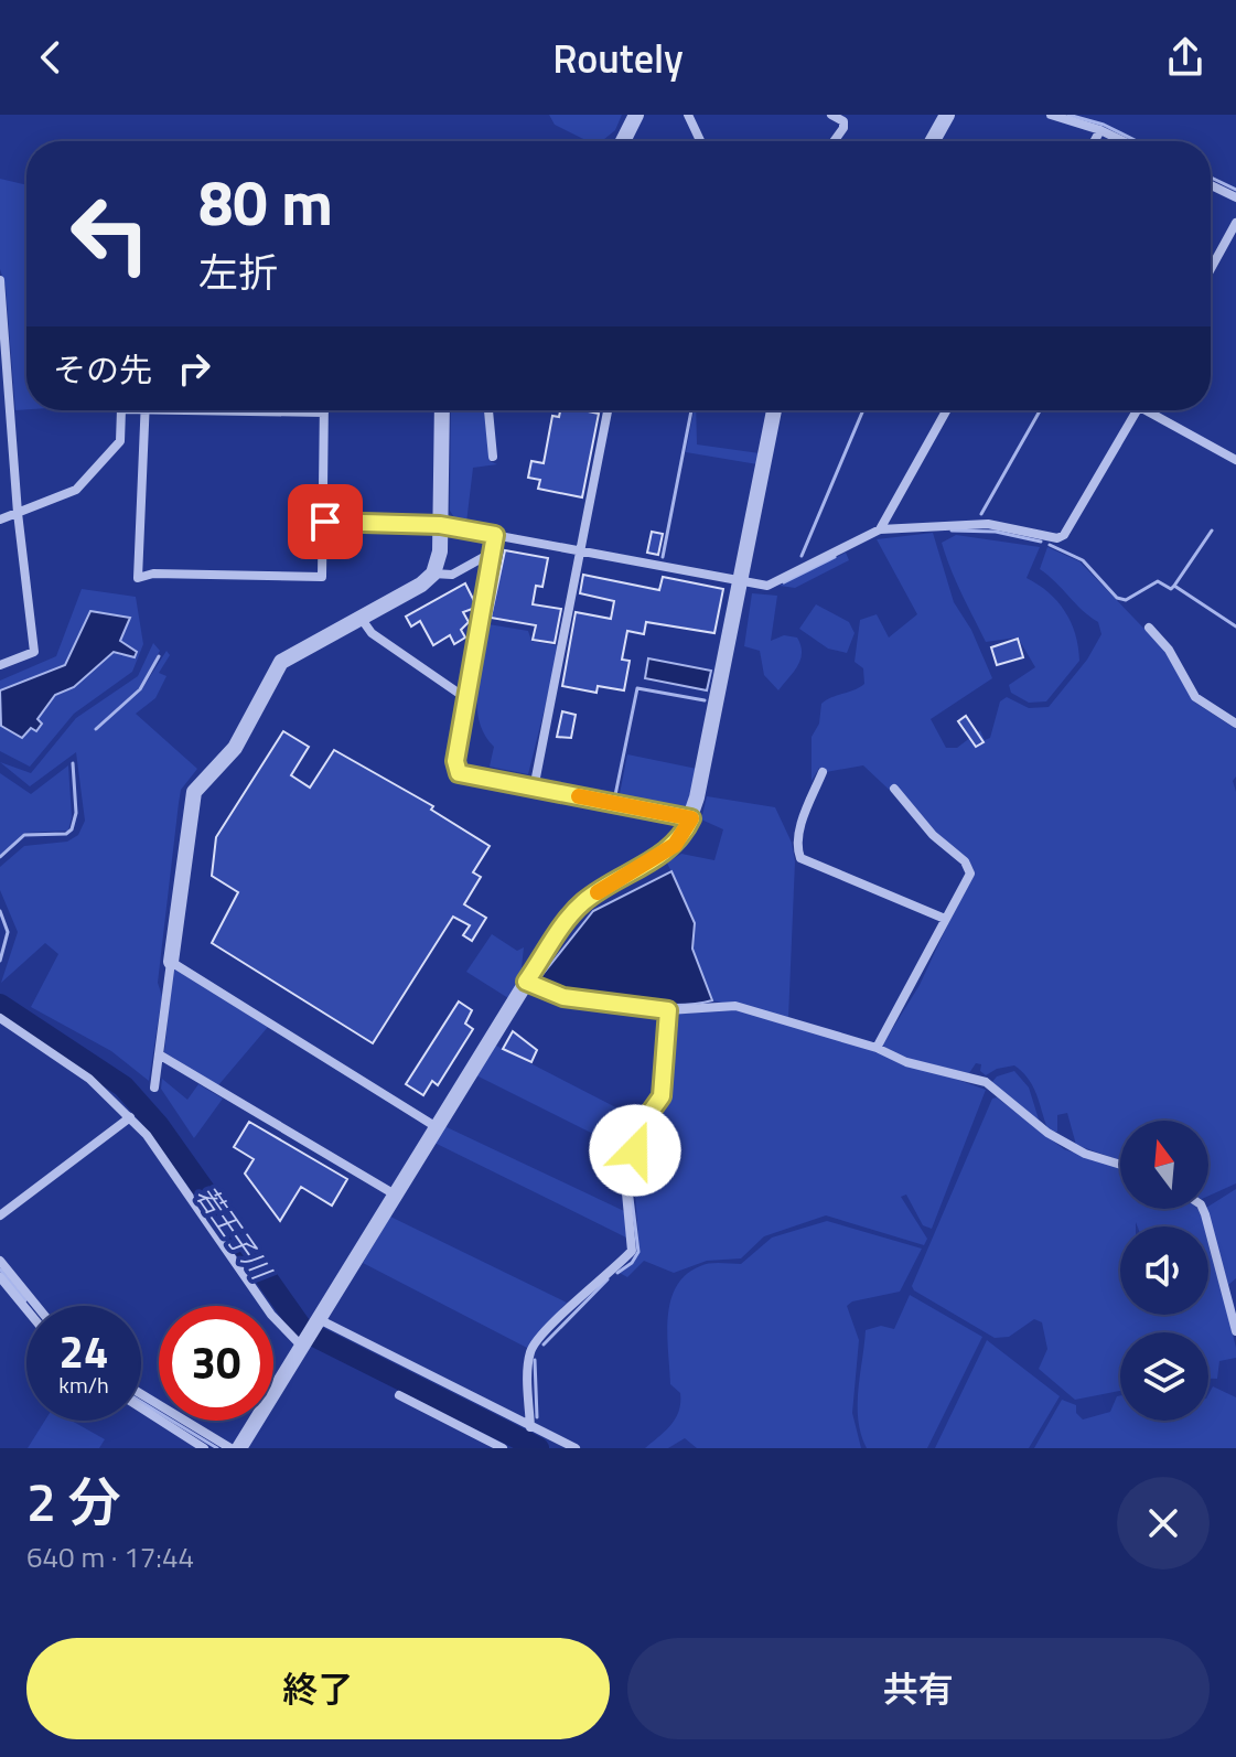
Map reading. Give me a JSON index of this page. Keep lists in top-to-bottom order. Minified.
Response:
{"water":["若王子川"],"north":"top","page":{"header":"Routely","turn":["80 m","左折"],"then":"その先","speed":"24 km/h","limit":"30","heading":["2 分","640 m · 17:44"],"buttons":["終了","共有"]}}
